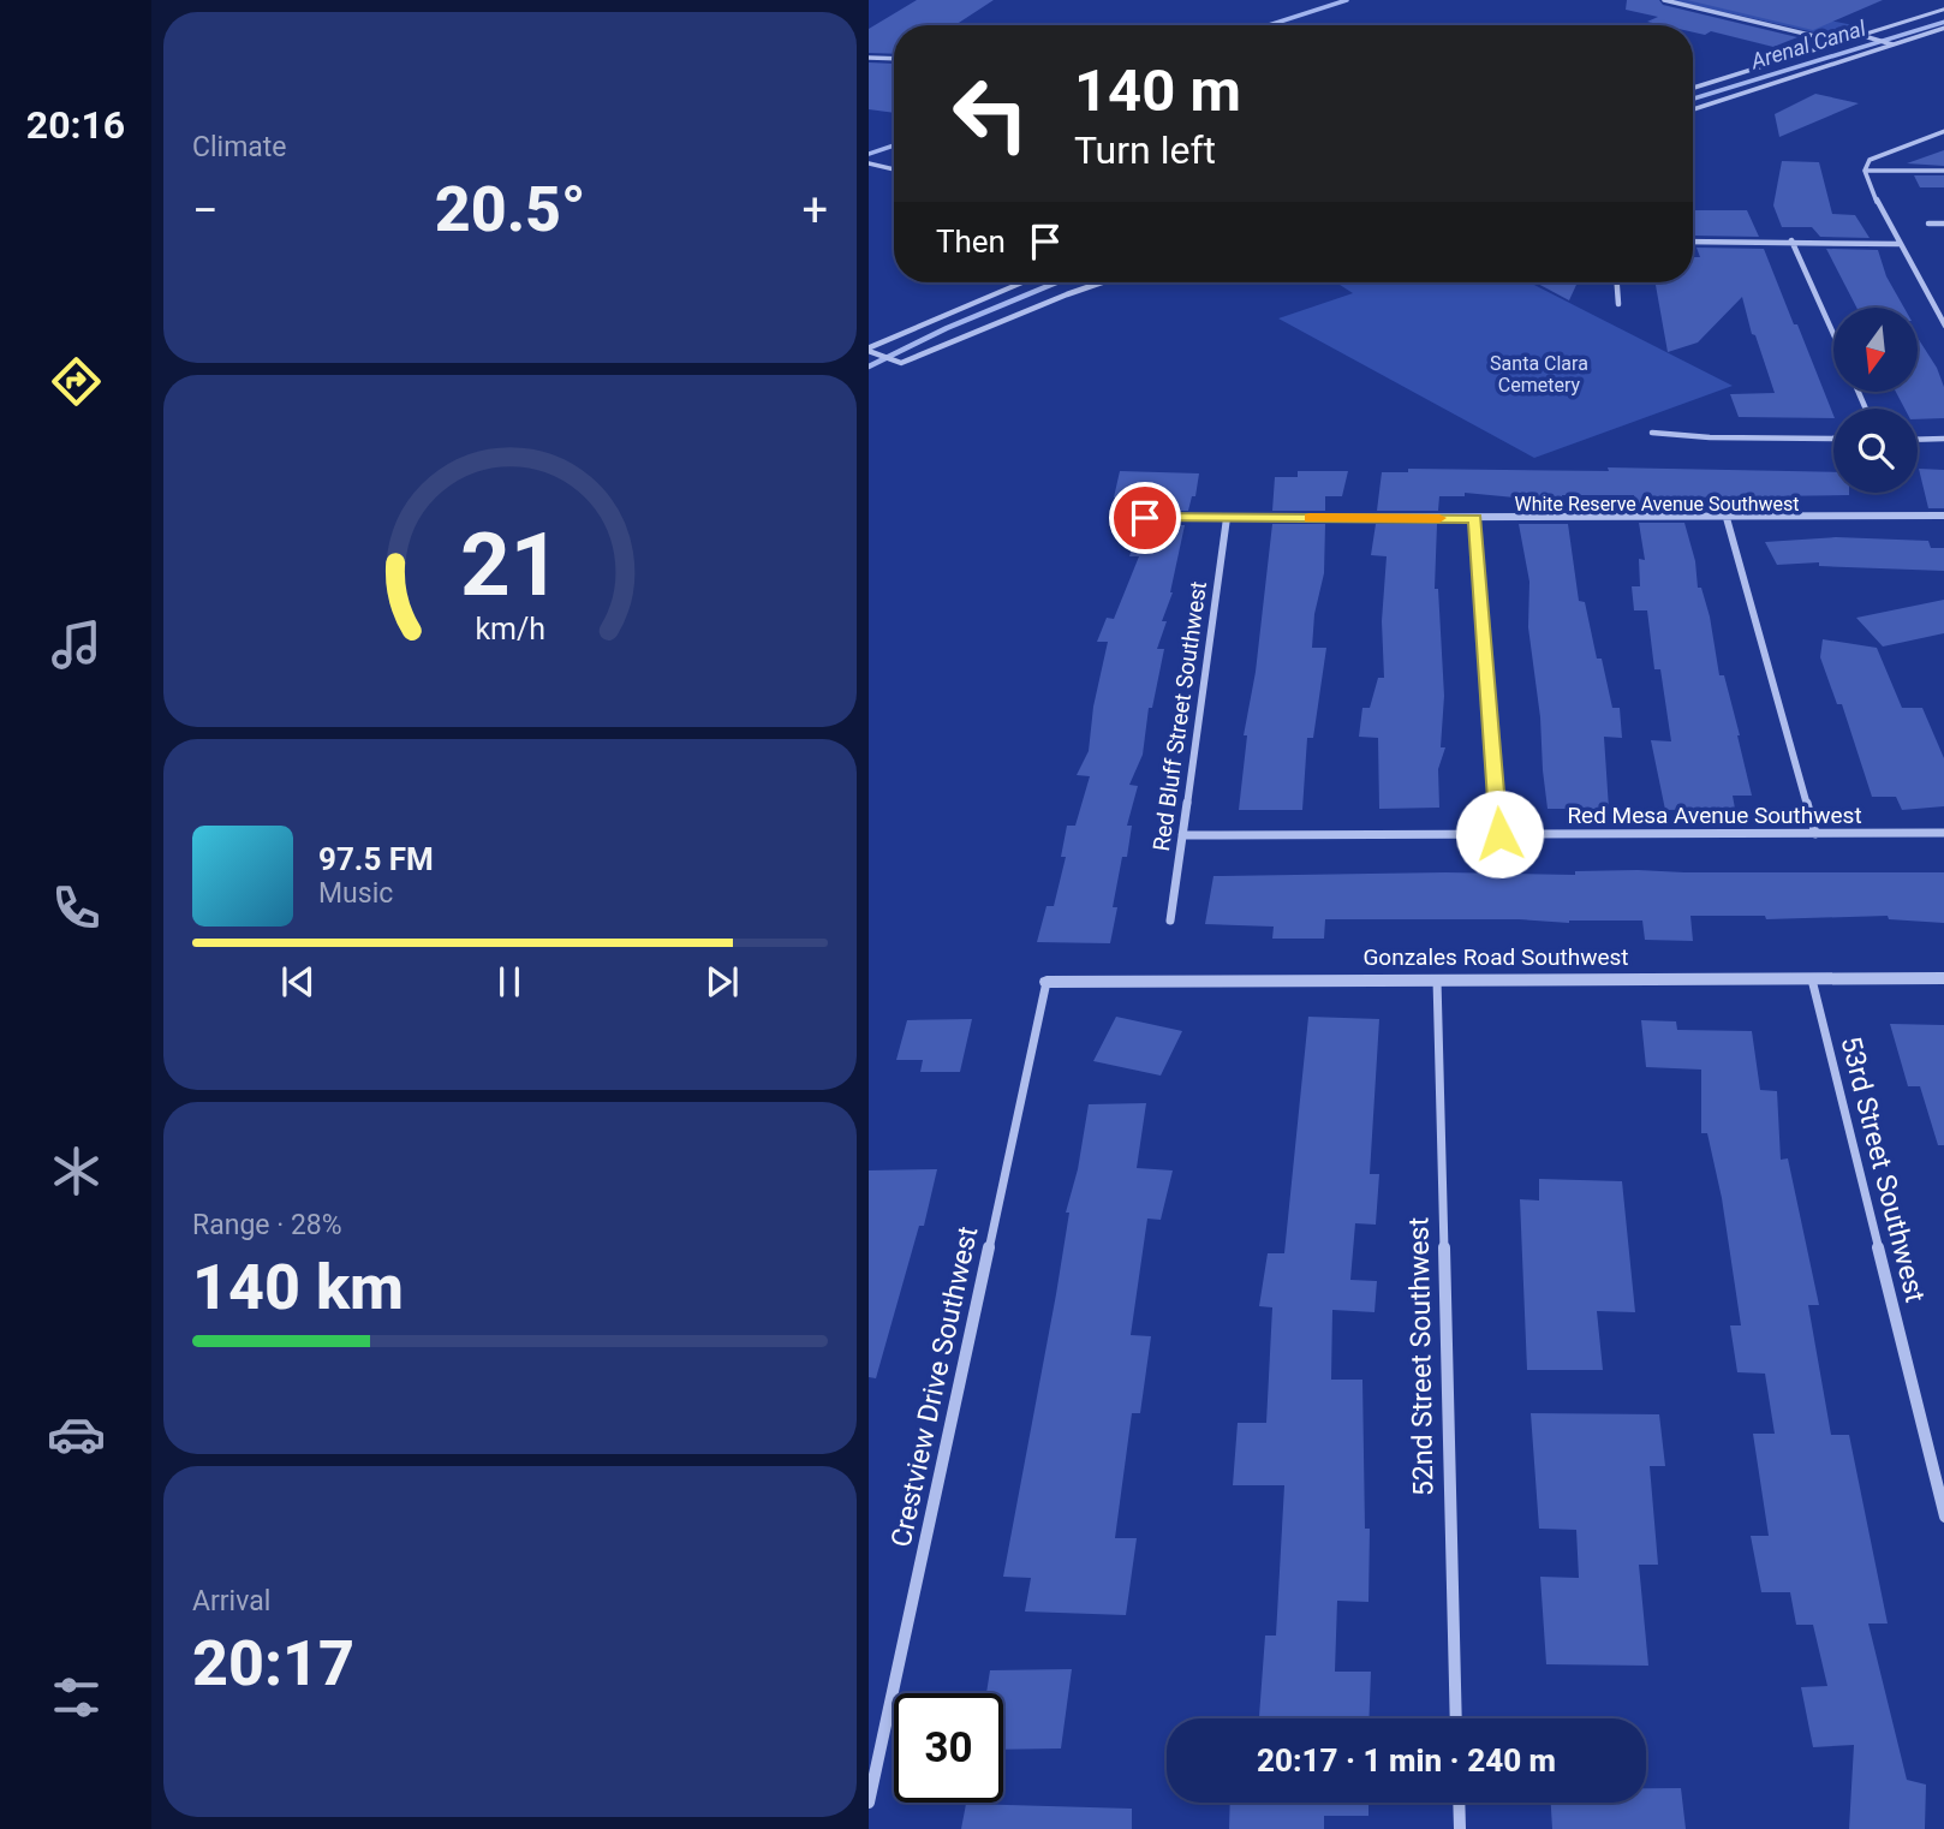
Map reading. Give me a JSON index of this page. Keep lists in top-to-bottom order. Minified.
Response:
{"streets":{"street":["White Reserve Avenue Southwest","Red Bluff Street Southwest","Red Mesa Avenue Southwest","Gonzales Road Southwest","53rd Street Southwest","52nd Street Southwest","Crestview Drive Southwest"]},"crossings":[["White Reserve Avenue Southwest","Red Bluff Street Southwest"],["Red Bluff Street Southwest","Red Mesa Avenue Southwest"],["Gonzales Road Southwest","53rd Street Southwest"],["Gonzales Road Southwest","52nd Street Southwest"],["Gonzales Road Southwest","Crestview Drive Southwest"]],"water":["Arenal Canal"],"parks":["Santa Clara Cemetery"],"north":"bottom","page":{"tabs":"20:16","tile":["Climate",["Range · 28%","140 km"],["Arrival","20:17"]],"turn":["140 m","Turn left"],"heat":["−","20.5°","+"],"then":"Then","song":["97.5 FM","Music"],"limit":"30","trip":"20:17 · 1 min · 240 m","gauge":["21","km/h"]}}
